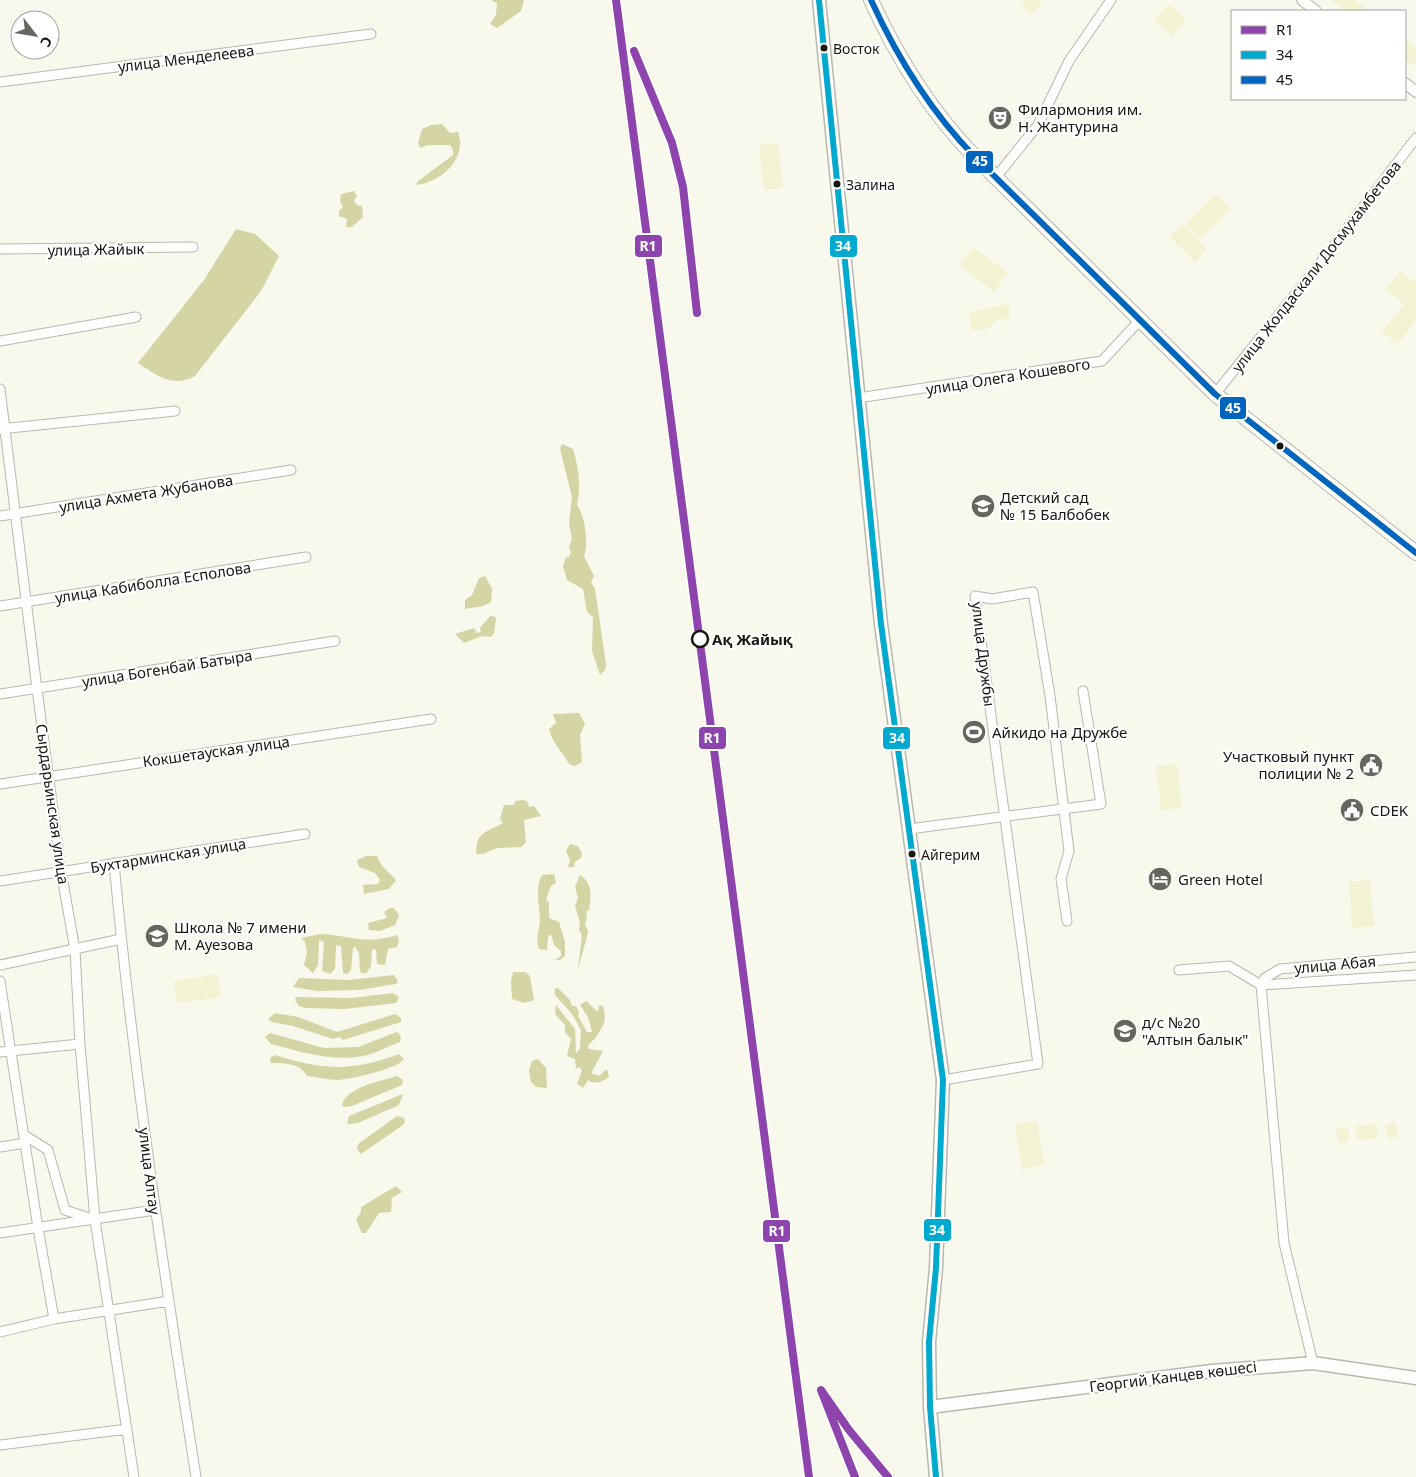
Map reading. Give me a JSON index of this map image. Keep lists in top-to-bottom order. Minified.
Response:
{"streets":{"main road":["Георгий Канцев көшесі"],"street":["улица Менделеева","улица Жайык","улица Жолдаскали Досмухамбетова","улица Олега Кошевого","улица Ахмета Жубанова","улица Кабиболла Есполова","улица Дружбы","улица Богенбай Батыра","Кокшетауская улица","Сырдарьинская улица","Бухтарминская улица","улица Абая","улица Алтау"]},"crossings":[["улица Ахмета Жубанова","Сырдарьинская улица"],["улица Кабиболла Есполова","Сырдарьинская улица"],["улица Богенбай Батыра","Сырдарьинская улица"],["Кокшетауская улица","Сырдарьинская улица"],["Сырдарьинская улица","Бухтарминская улица"],["Бухтарминская улица","улица Алтау"]],"places":{"other":["Восток","Залина","Ақ Жайық","Айгерим"],"theatre":["Филармония им. Н. Жантурина"],"school or university":["Детский сад № 15 Балбобек","Школа № 7 имени М. Ауезова","д/с №20 \"Алтын балык\""],"sports":["Айкидо на Дружбе"],"public building":["Участковый пункт полиции № 2","CDEK"],"hotel":["Green Hotel"]},"lines":["transit line R1","transit line 34","transit line 45"],"legend":["R1","34","45"],"north":"bottom right"}
